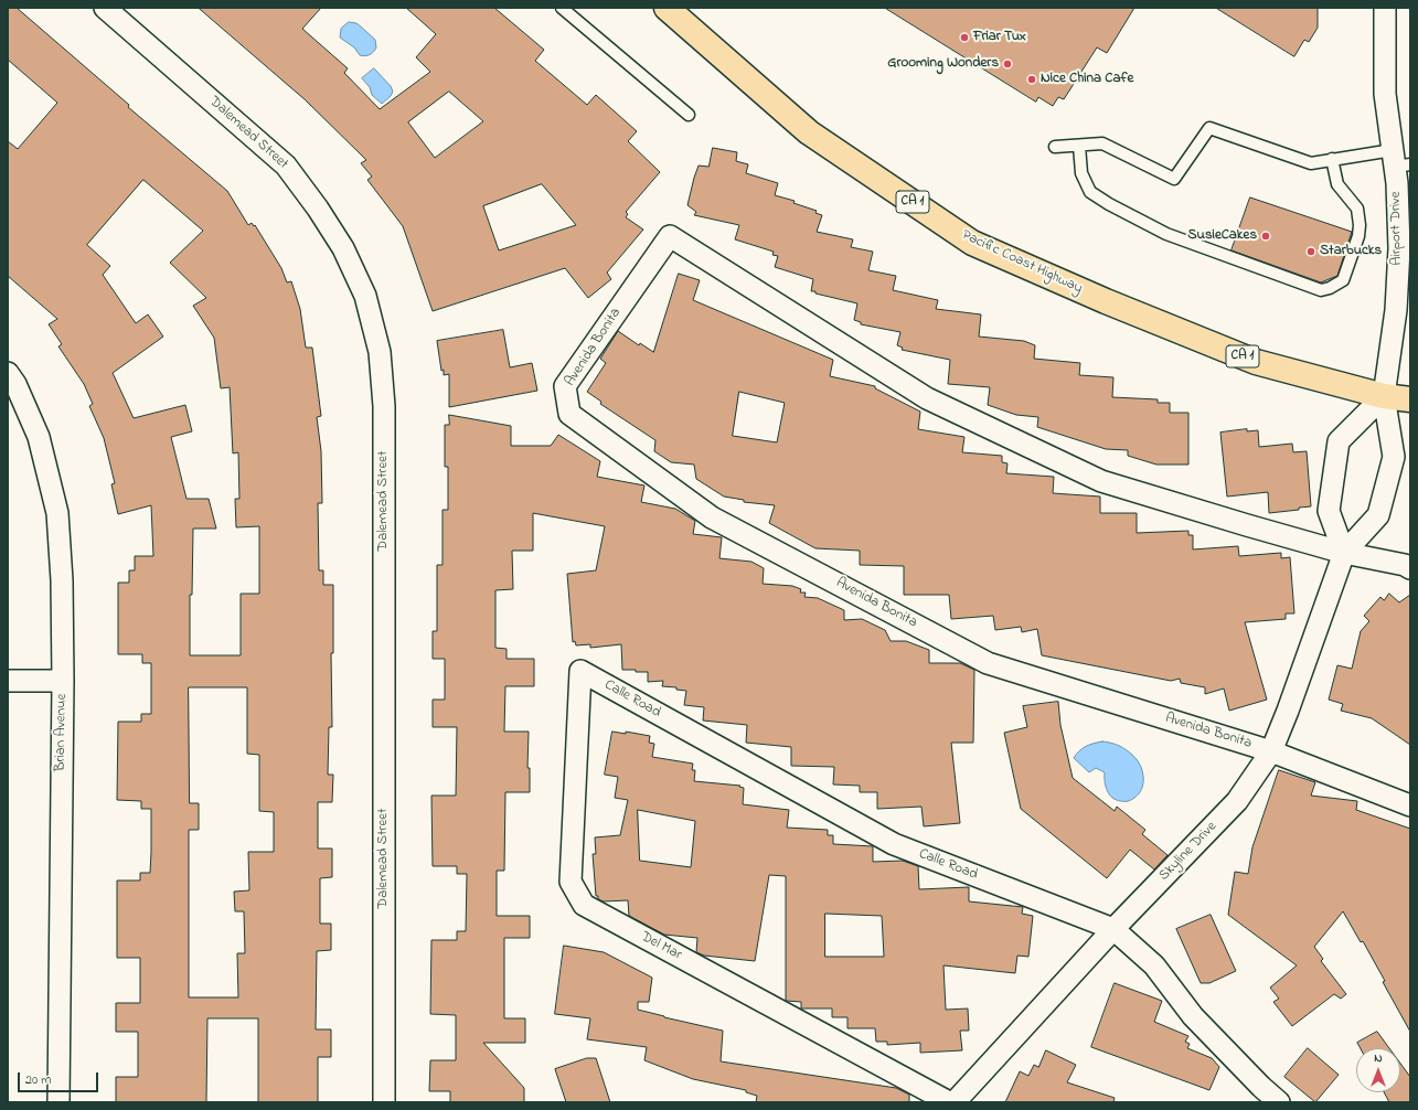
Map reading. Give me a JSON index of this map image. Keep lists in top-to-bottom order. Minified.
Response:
{"streets":{"highway":["CA 1","Pacific Coast Highway"],"street":["Dalemead Street","Airport Drive","Avenida Bonita","Calle Road","Brian Avenue","Skyline Drive","Del Mar"]},"crossings":[["Airport Drive","Pacific Coast Highway"],["Airport Drive","Skyline Drive"],["Pacific Coast Highway","Skyline Drive"],["Avenida Bonita","Skyline Drive"],["Calle Road","Skyline Drive"],["Calle Road","Del Mar"]],"places":["Friar Tux","Grooming Wonders","Nice China Cafe","SusieCakes","Starbucks"],"scale_bar":"20 m","north":"top"}
